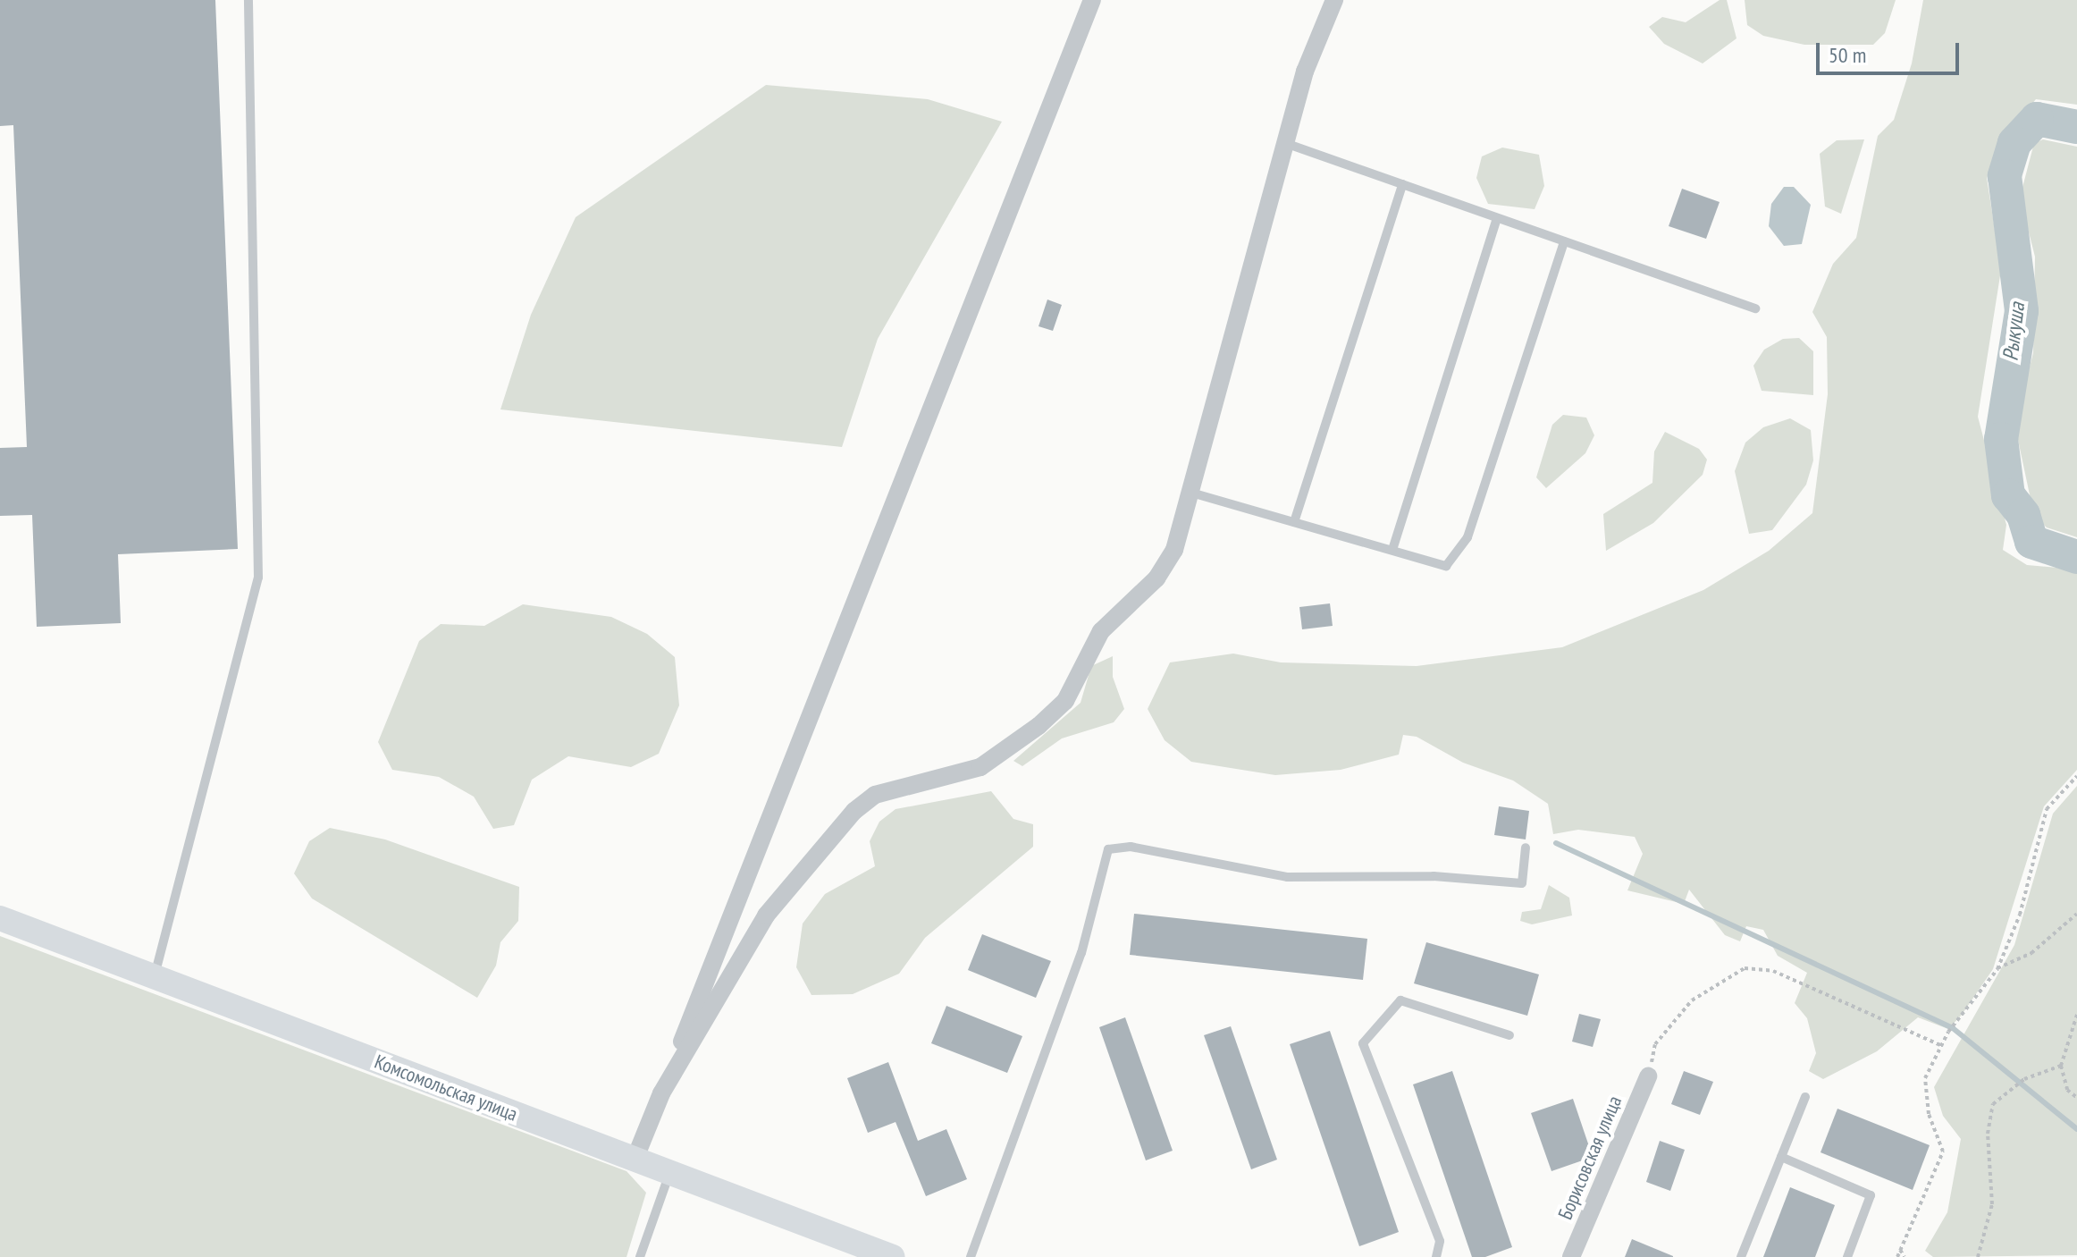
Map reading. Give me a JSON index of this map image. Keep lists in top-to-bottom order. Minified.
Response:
{"streets":{"main road":["Комсомольская улица"],"street":["Борисовская улица"]},"water":["Рыкуша"],"scale_bar":"50 m"}
